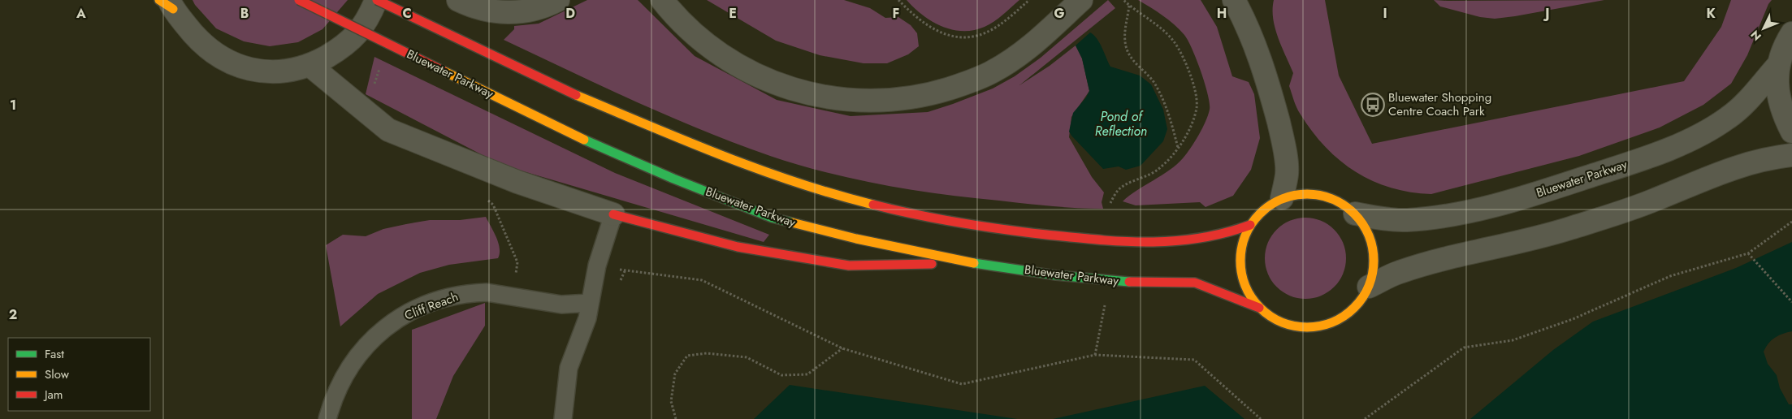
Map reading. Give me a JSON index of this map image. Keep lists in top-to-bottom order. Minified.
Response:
{"streets":{"street":["Bluewater Parkway"],"lane":["Cliff Reach"]},"water":["Pond of Reflection"],"places":{"bus stop":["Bluewater Shopping Centre Coach Park"]},"legend":["Fast","Slow","Jam"],"north":"bottom left","grid":{"columns":["A","B","C","D","E","F","G","H","I","J","K"],"rows":["1","2"]}}
